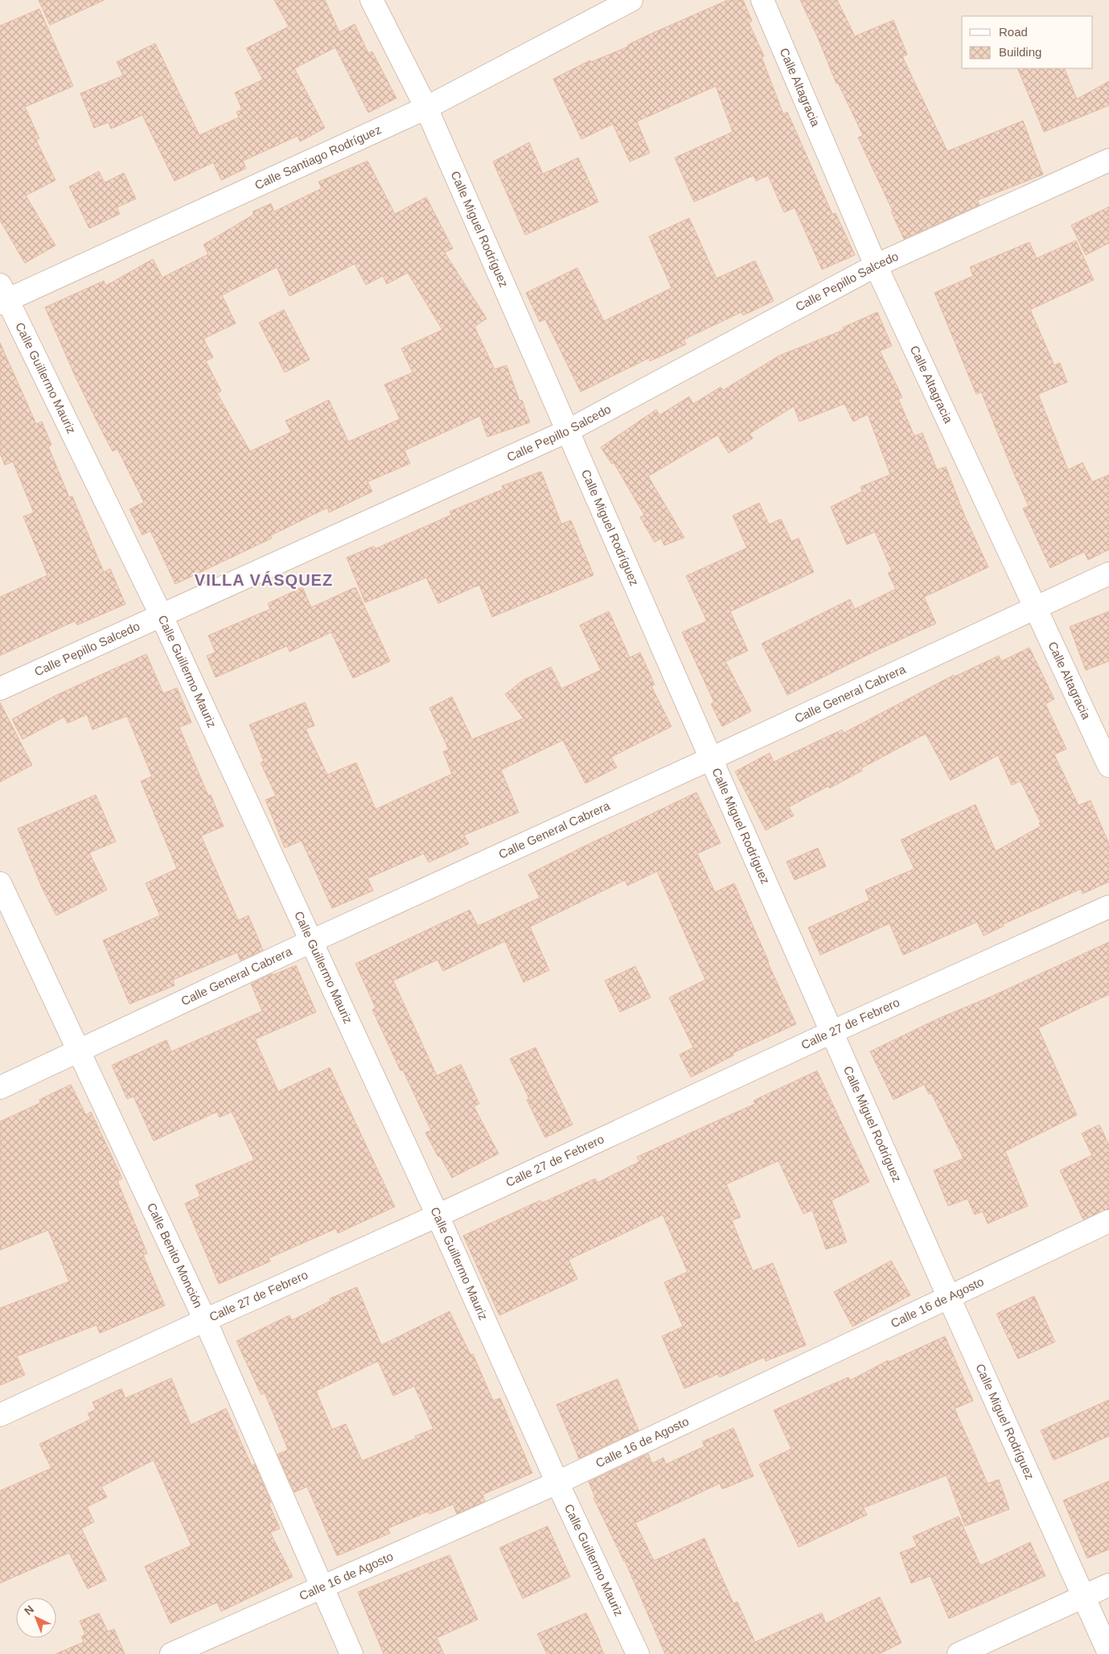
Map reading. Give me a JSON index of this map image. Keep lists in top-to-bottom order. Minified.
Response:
{"streets":{"street":["Calle Altagracia","Calle Santiago Rodríguez","Calle Miguel Rodríguez","Calle Pepillo Salcedo","Calle Guillermo Mauriz","Calle General Cabrera","Calle 27 de Febrero","Calle Benito Monción","Calle 16 de Agosto"]},"crossings":[["Calle Altagracia","Calle Pepillo Salcedo"],["Calle Altagracia","Calle General Cabrera"],["Calle Santiago Rodríguez","Calle Miguel Rodríguez"],["Calle Santiago Rodríguez","Calle Guillermo Mauriz"],["Calle Miguel Rodríguez","Calle Pepillo Salcedo"],["Calle Miguel Rodríguez","Calle General Cabrera"],["Calle Miguel Rodríguez","Calle 27 de Febrero"],["Calle Miguel Rodríguez","Calle 16 de Agosto"],["Calle Pepillo Salcedo","Calle Guillermo Mauriz"],["Calle Guillermo Mauriz","Calle General Cabrera"],["Calle Guillermo Mauriz","Calle 27 de Febrero"],["Calle Guillermo Mauriz","Calle 16 de Agosto"],["Calle General Cabrera","Calle Benito Monción"],["Calle 27 de Febrero","Calle Benito Monción"],["Calle Benito Monción","Calle 16 de Agosto"]],"districts":["VILLA VÁSQUEZ"],"legend":["Road","Building"],"north":"top left"}
